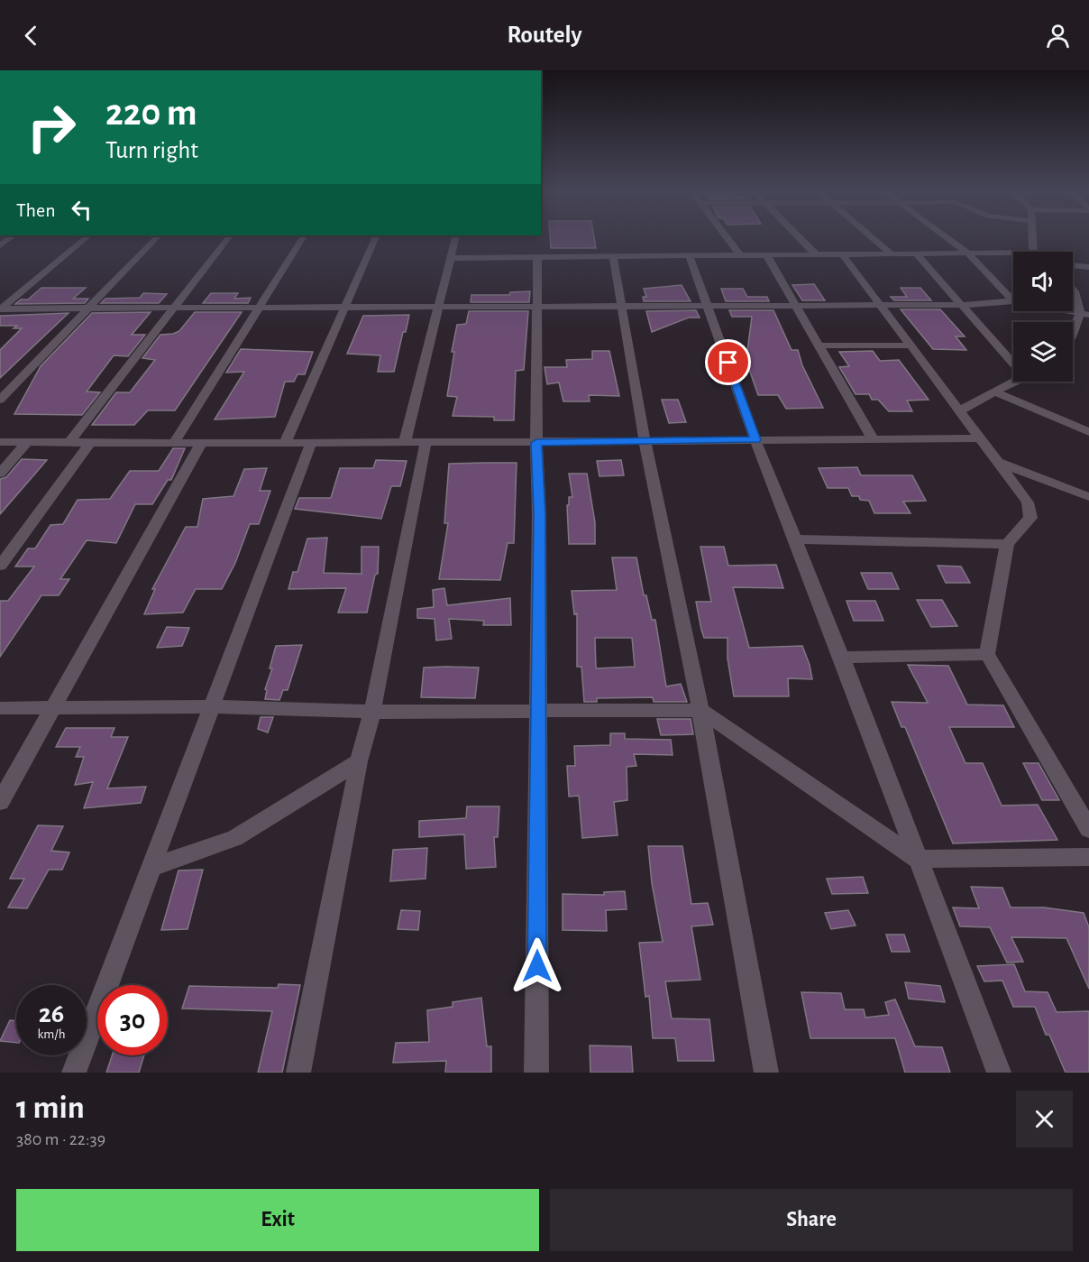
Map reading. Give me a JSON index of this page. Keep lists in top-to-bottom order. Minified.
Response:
{"page":{"header":"Routely","turn":["220 m","Turn right"],"then":"Then","speed":"26 km/h","limit":"30","heading":["1 min","380 m · 22:39"],"buttons":["Exit","Share"]}}
